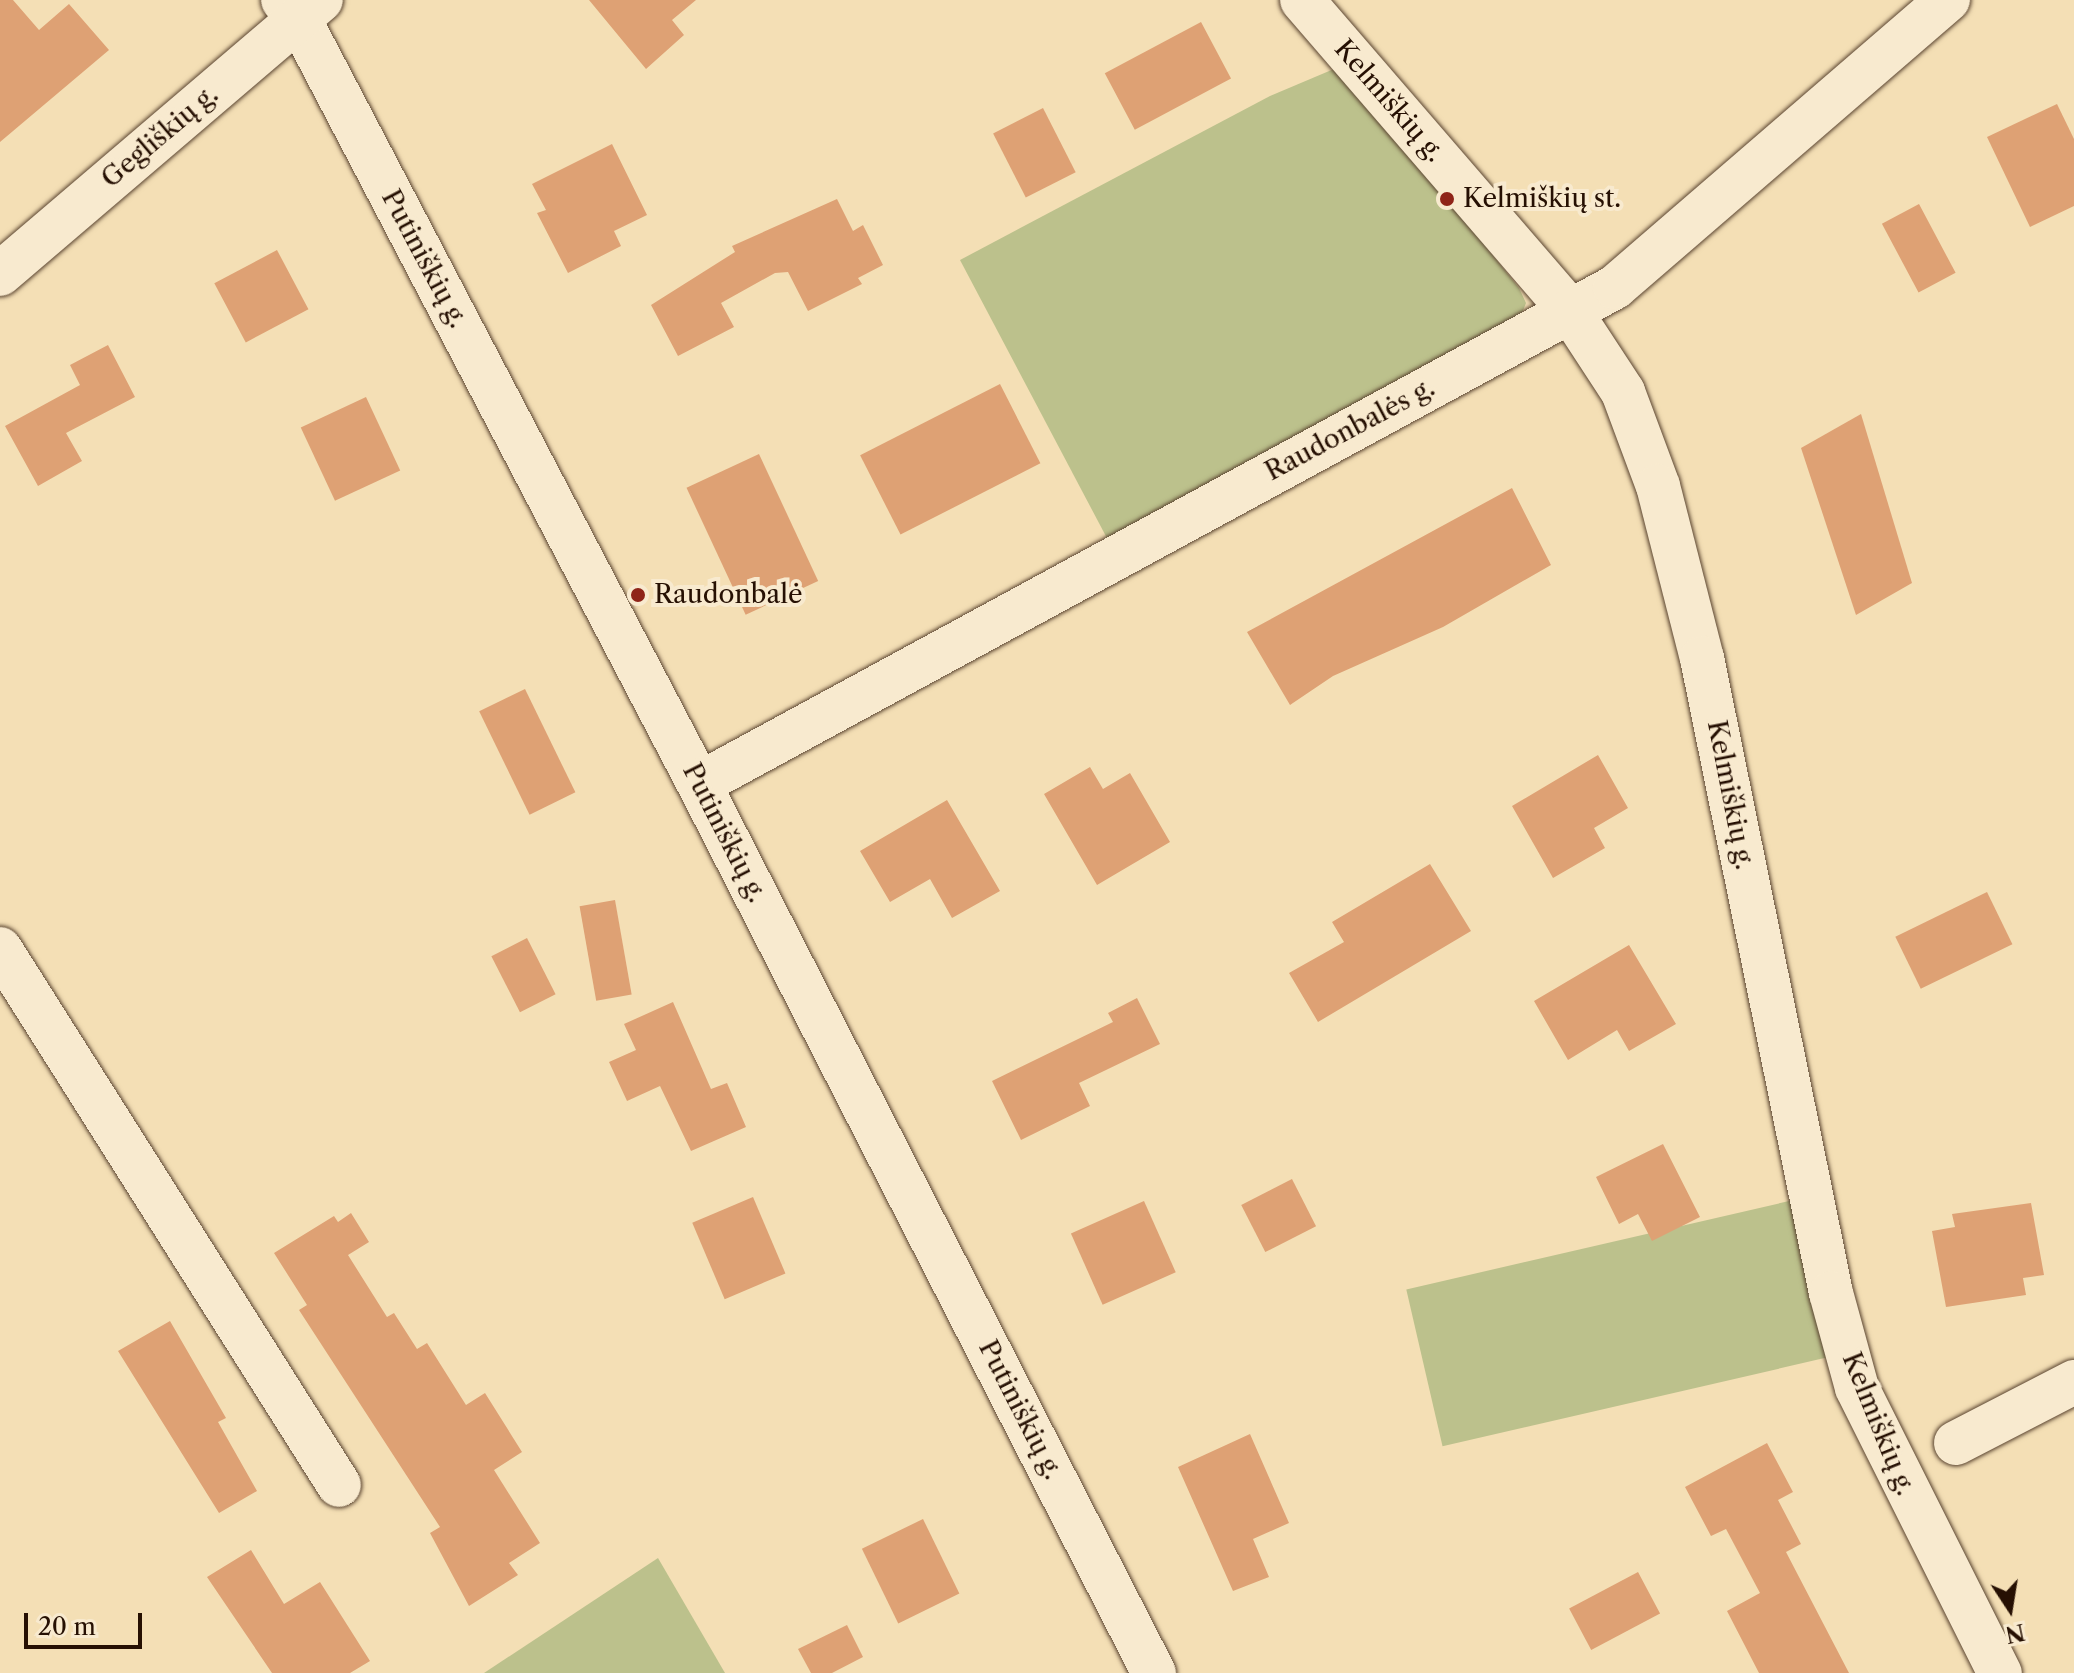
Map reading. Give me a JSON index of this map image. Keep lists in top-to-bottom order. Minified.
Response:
{"streets":{"street":["Kelmiškių g.","Gegliškių g.","Putiniškių g.","Raudonbalės g."]},"crossings":[["Kelmiškių g.","Raudonbalės g."],["Gegliškių g.","Putiniškių g."],["Putiniškių g.","Raudonbalės g."]],"places":["Kelmiškių st.","Raudonbalė"],"scale_bar":"20 m","north":"bottom"}
